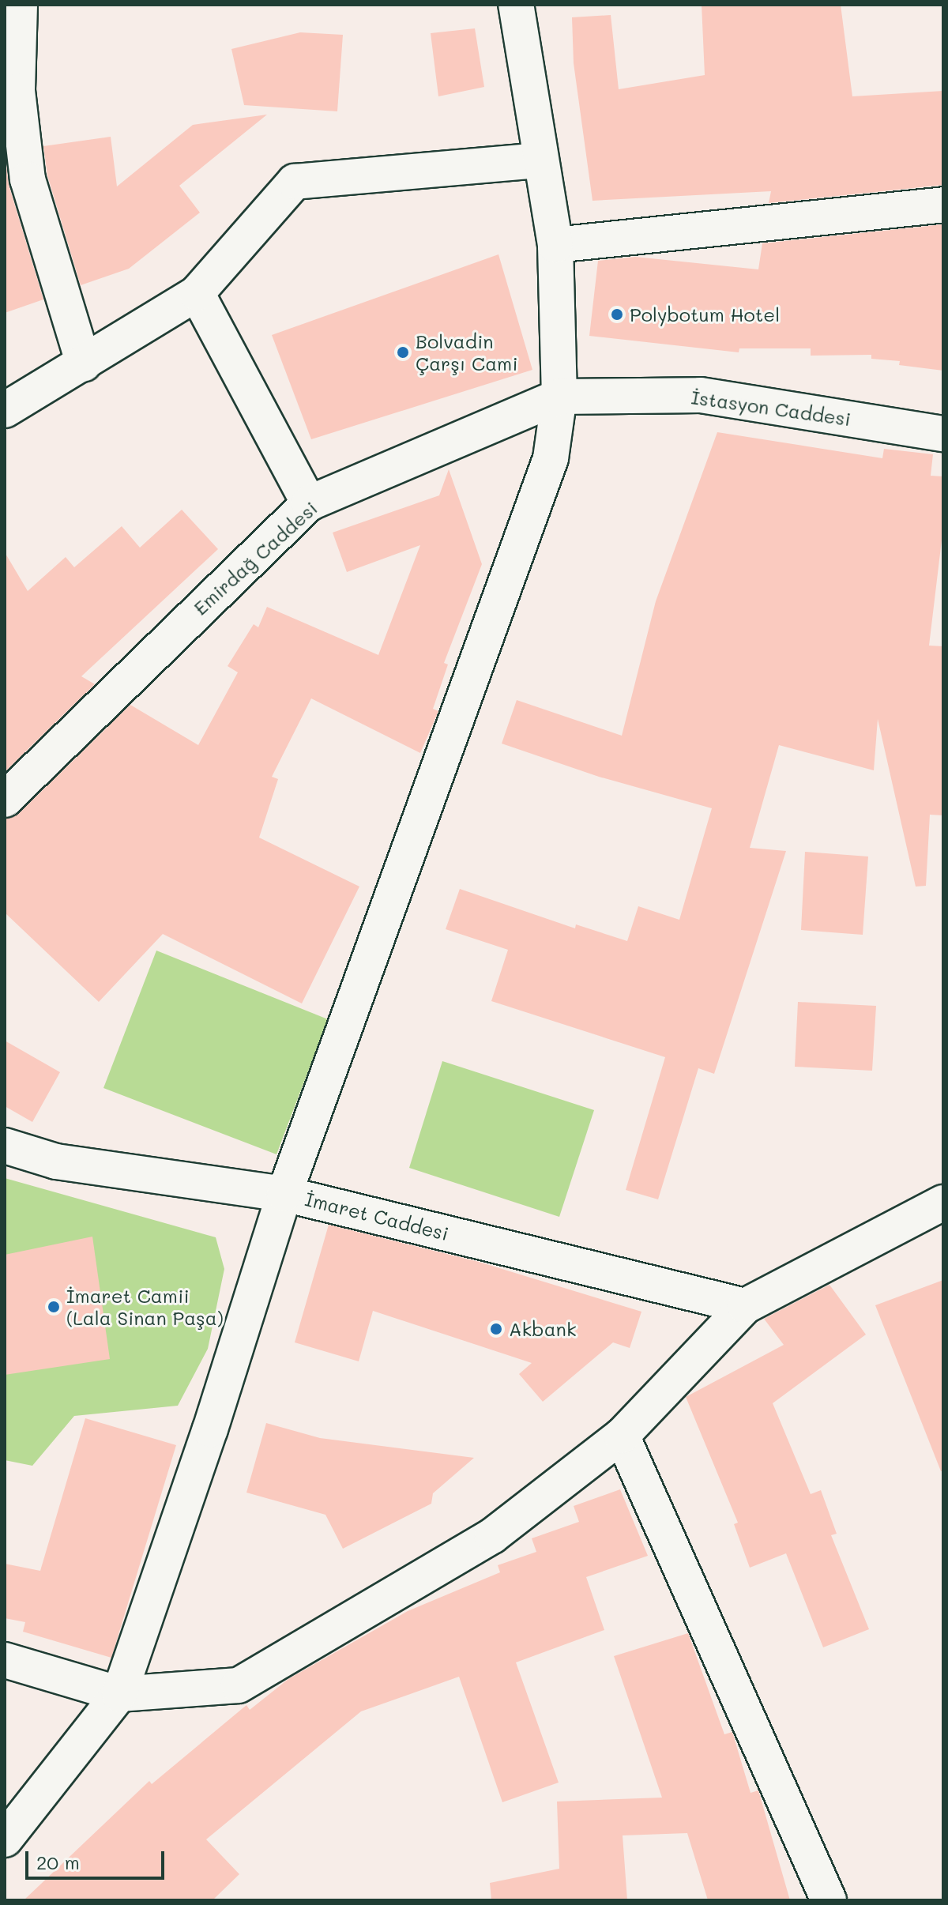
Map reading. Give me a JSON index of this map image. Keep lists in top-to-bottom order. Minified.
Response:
{"streets":{"street":["İstasyon Caddesi","Emirdağ Caddesi","İmaret Caddesi"]},"crossings":[["İstasyon Caddesi","Emirdağ Caddesi"]],"places":["Polybotum Hotel","Bolvadin Çarşı Cami","İmaret Camii (Lala Sinan Paşa)","Akbank"],"scale_bar":"20 m"}
